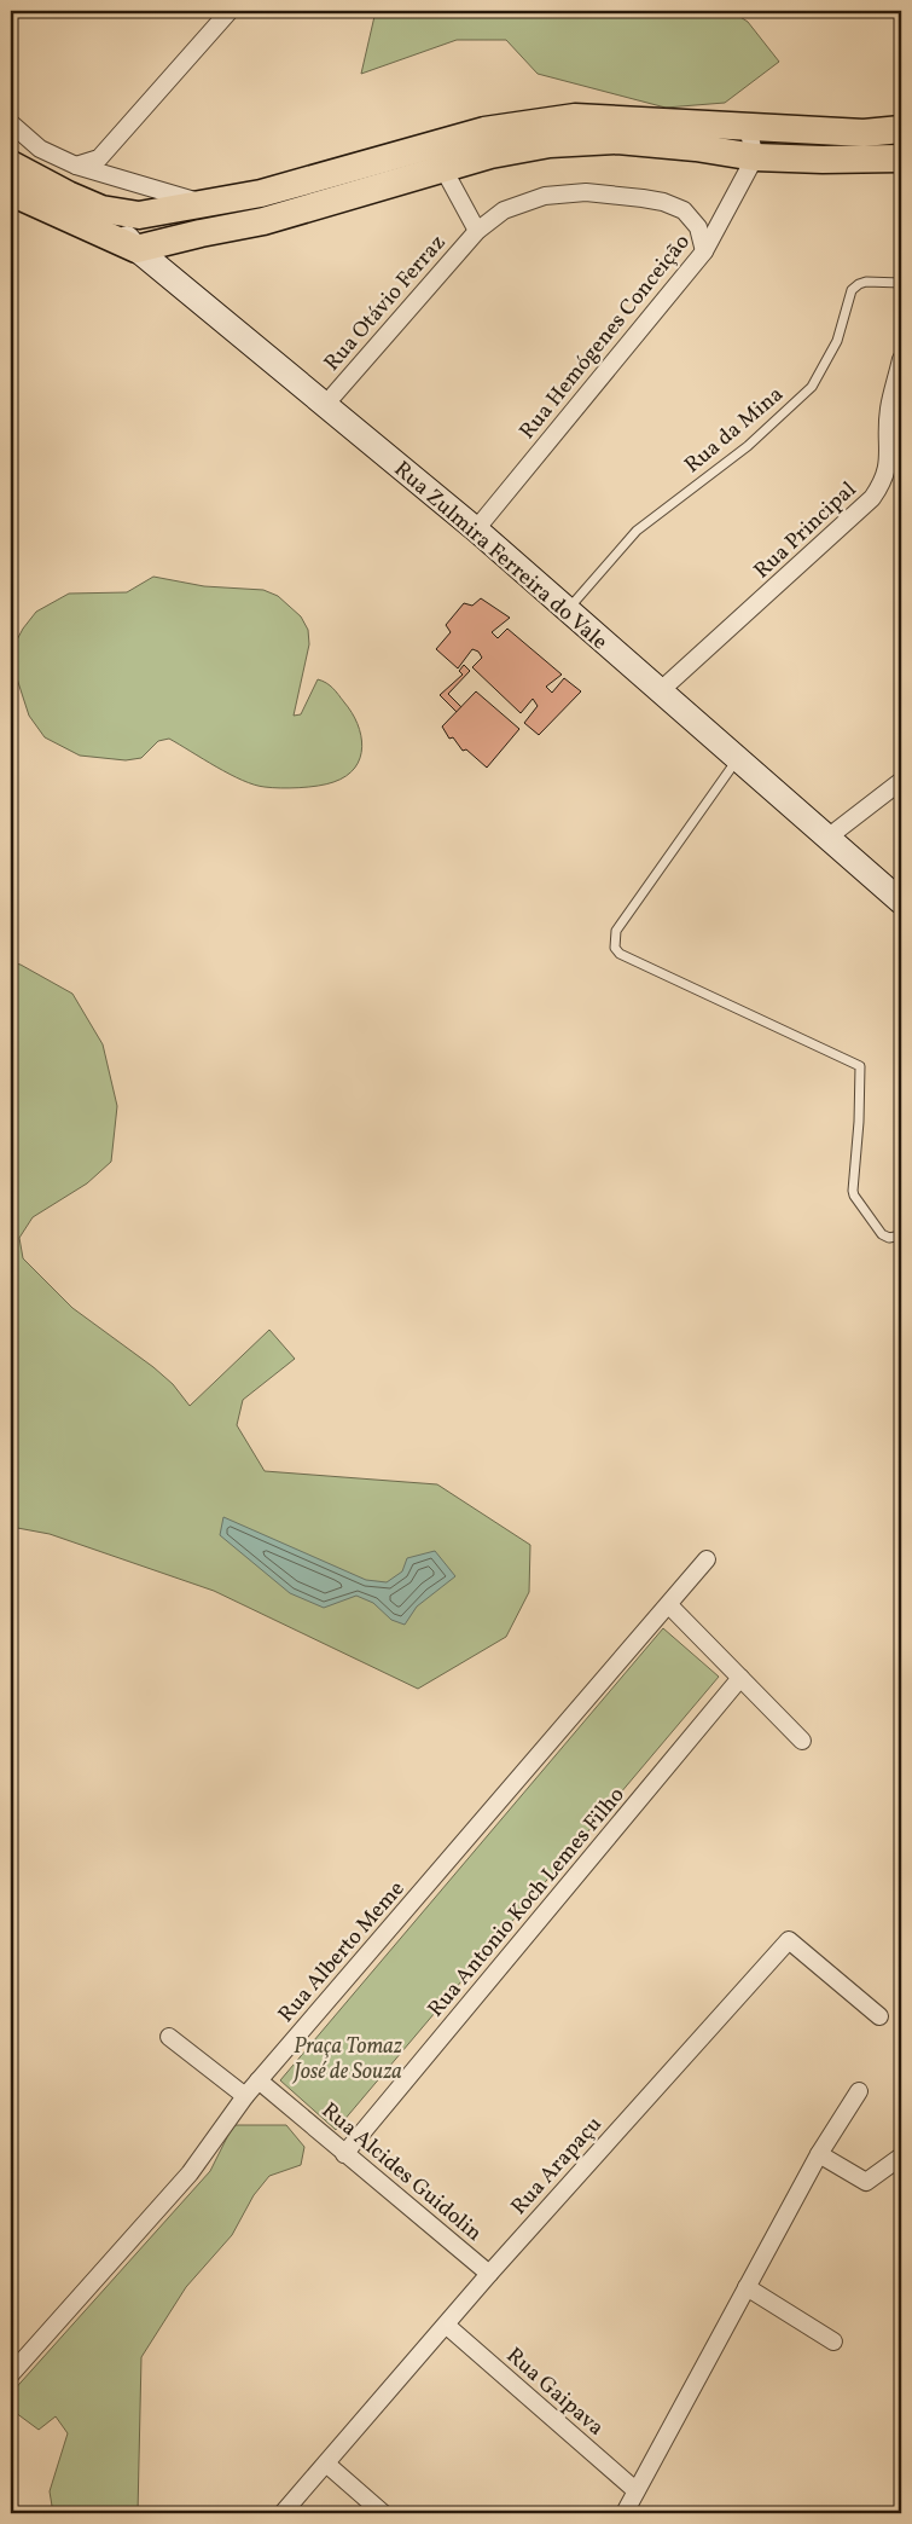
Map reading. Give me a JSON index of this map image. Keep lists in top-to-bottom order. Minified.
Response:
{"streets":{"street":["Rua Otávio Ferraz","Rua Hemógenes Conceição","Rua Principal","Rua Zulmira Ferreira do Vale","Rua Antonio Koch Lemes Filho","Rua Alberto Meme","Rua Arapaçu","Rua Alcides Guidolin","Rua Gaipava"],"lane":["Rua da Mina"]},"crossings":[["Rua Otávio Ferraz","Rua Hemógenes Conceição"],["Rua Otávio Ferraz","Rua Zulmira Ferreira do Vale"],["Rua Hemógenes Conceição","Rua Zulmira Ferreira do Vale"],["Rua da Mina","Rua Zulmira Ferreira do Vale"],["Rua Principal","Rua Zulmira Ferreira do Vale"],["Rua Antonio Koch Lemes Filho","Rua Alcides Guidolin"],["Rua Alberto Meme","Rua Alcides Guidolin"],["Rua Arapaçu","Rua Alcides Guidolin"],["Rua Arapaçu","Rua Gaipava"]],"parks":["Praça Tomaz José de Souza"]}
